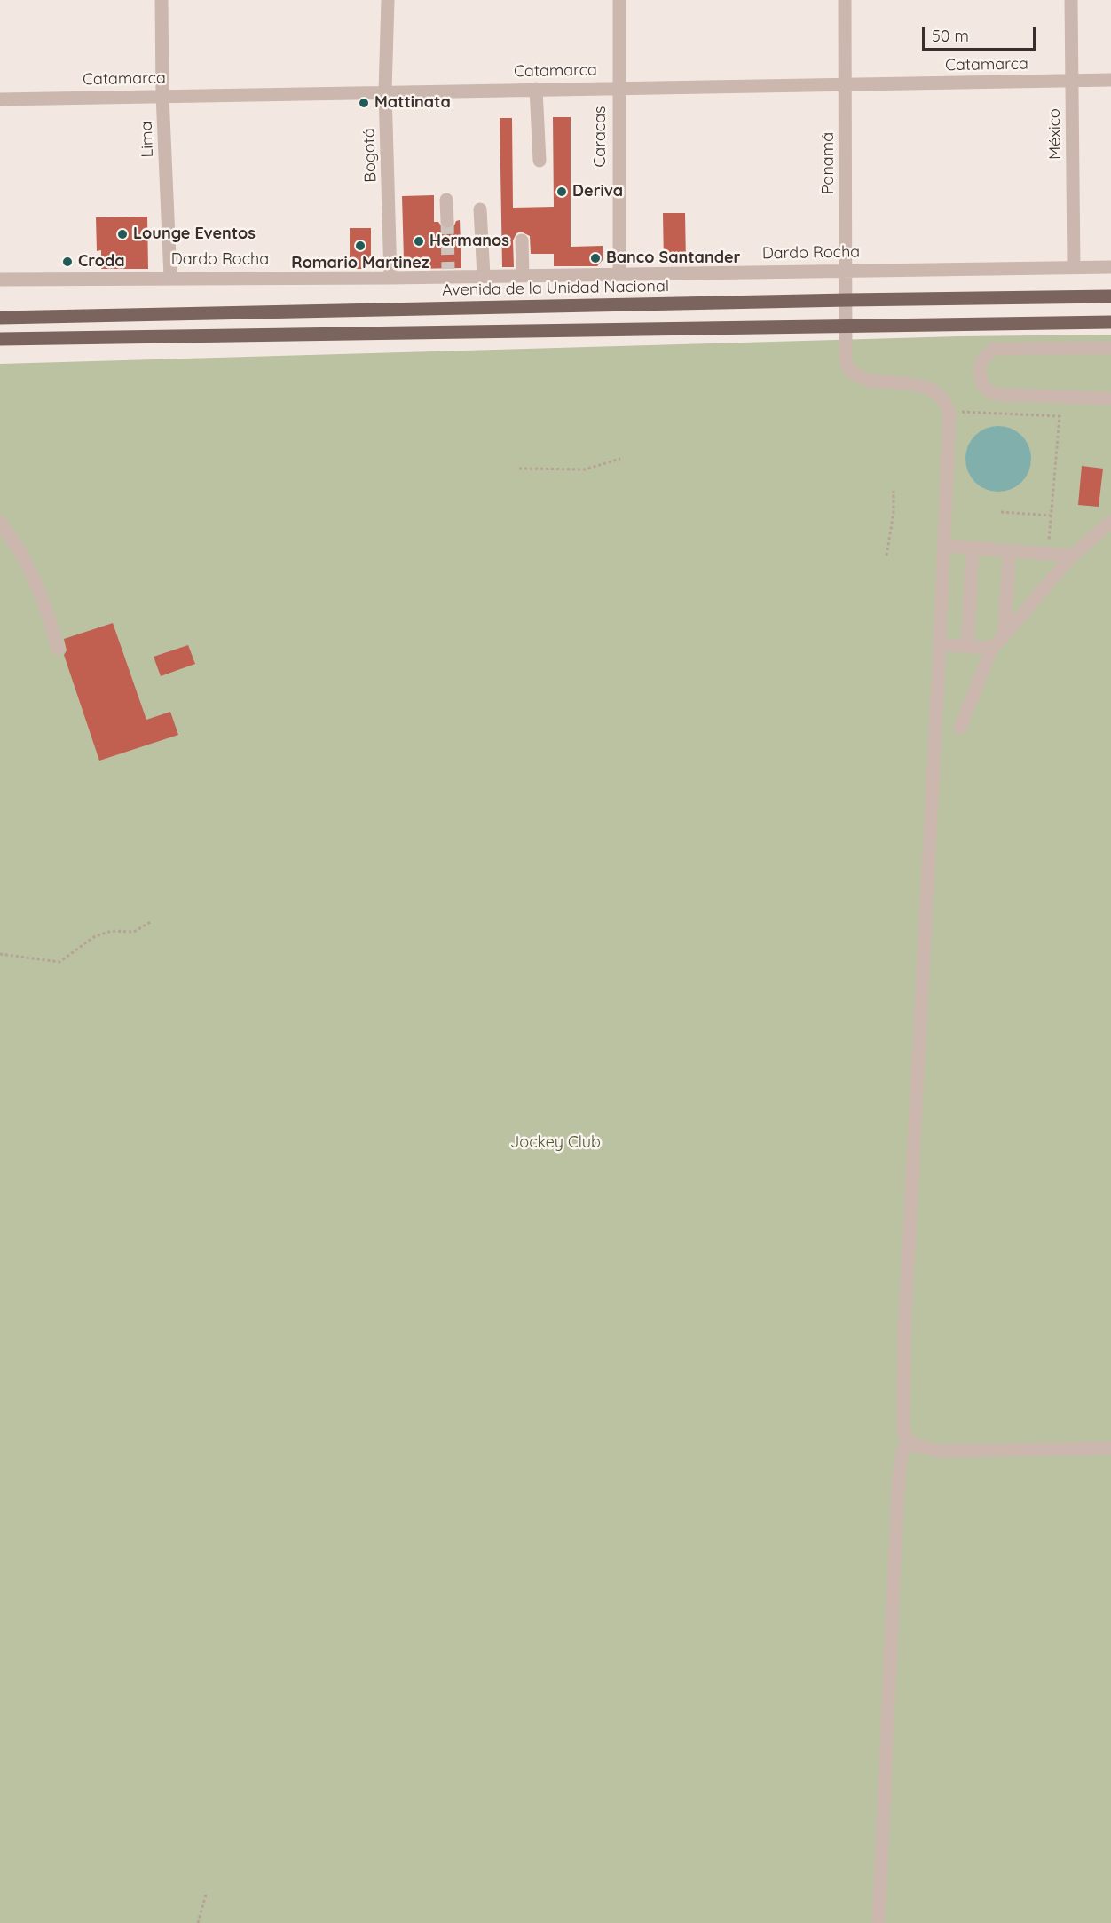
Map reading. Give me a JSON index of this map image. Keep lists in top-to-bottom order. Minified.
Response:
{"streets":{"main road":["Avenida de la Unidad Nacional"],"street":["Catamarca","México","Caracas","Lima","Bogotá","Panamá","Dardo Rocha"]},"crossings":[["Catamarca","México"],["Catamarca","Caracas"],["Catamarca","Lima"],["Catamarca","Bogotá"],["Catamarca","Panamá"],["México","Dardo Rocha"],["Caracas","Dardo Rocha"],["Lima","Dardo Rocha"],["Bogotá","Dardo Rocha"],["Panamá","Dardo Rocha"],["Panamá","Avenida de la Unidad Nacional"]],"parks":["Jockey Club"],"places":["Mattinata","Deriva","Lounge Eventos","Hermanos","Romario Martinez","Banco Santander","Croda"],"scale_bar":"50 m"}
